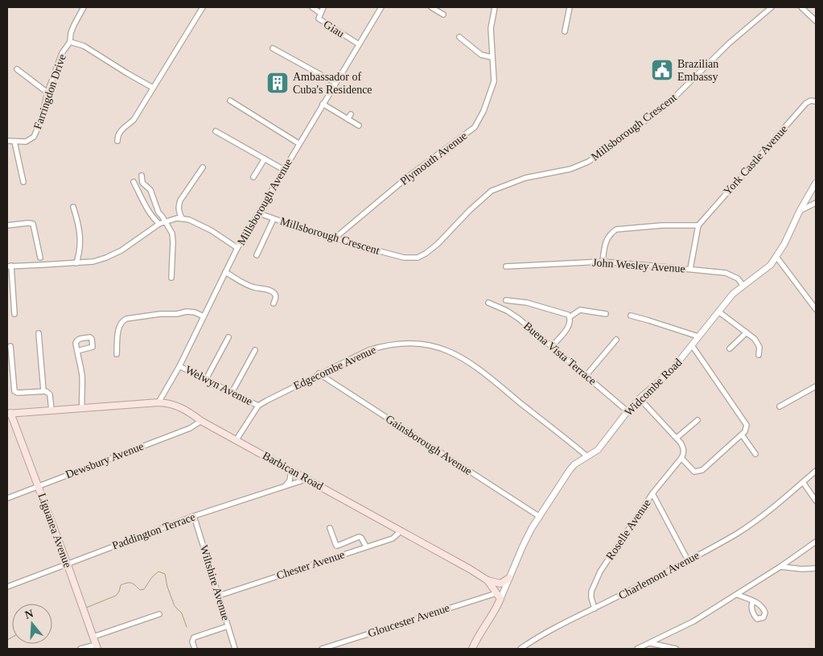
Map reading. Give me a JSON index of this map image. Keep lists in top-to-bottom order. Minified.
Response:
{"streets":{"main road":["Barbican Road","Liguanea Avenue"],"street":["Giau","Farringdon Drive","Millsborough Crescent","Plymouth Avenue","York Castle Avenue","Millsborough Avenue","John Wesley Avenue","Buena Vista Terrace","Edgecombe Avenue","Welwyn Avenue","Widcombe Road","Gainsborough Avenue","Dewsbury Avenue","Roselle Avenue","Paddington Terrace","Chester Avenue","Charlemont Avenue","Wiltshire Avenue","Gloucester Avenue"]},"crossings":[["Giau","Millsborough Avenue"],["Millsborough Crescent","Plymouth Avenue"],["Millsborough Crescent","Millsborough Avenue"],["Millsborough Avenue","Welwyn Avenue"],["Millsborough Avenue","Barbican Road"],["John Wesley Avenue","Widcombe Road"],["Buena Vista Terrace","Widcombe Road"],["Edgecombe Avenue","Welwyn Avenue"],["Edgecombe Avenue","Widcombe Road"],["Edgecombe Avenue","Gainsborough Avenue"],["Edgecombe Avenue","Barbican Road"],["Widcombe Road","Gainsborough Avenue"],["Widcombe Road","Barbican Road"],["Dewsbury Avenue","Barbican Road"],["Dewsbury Avenue","Liguanea Avenue"],["Barbican Road","Liguanea Avenue"],["Barbican Road","Paddington Terrace"],["Barbican Road","Chester Avenue"],["Barbican Road","Gloucester Avenue"],["Roselle Avenue","Charlemont Avenue"],["Liguanea Avenue","Paddington Terrace"],["Paddington Terrace","Wiltshire Avenue"],["Chester Avenue","Wiltshire Avenue"]],"places":{"public building":["Brazilian Embassy"],"building":["Ambassador of Cuba's Residence"]},"north":"top"}
